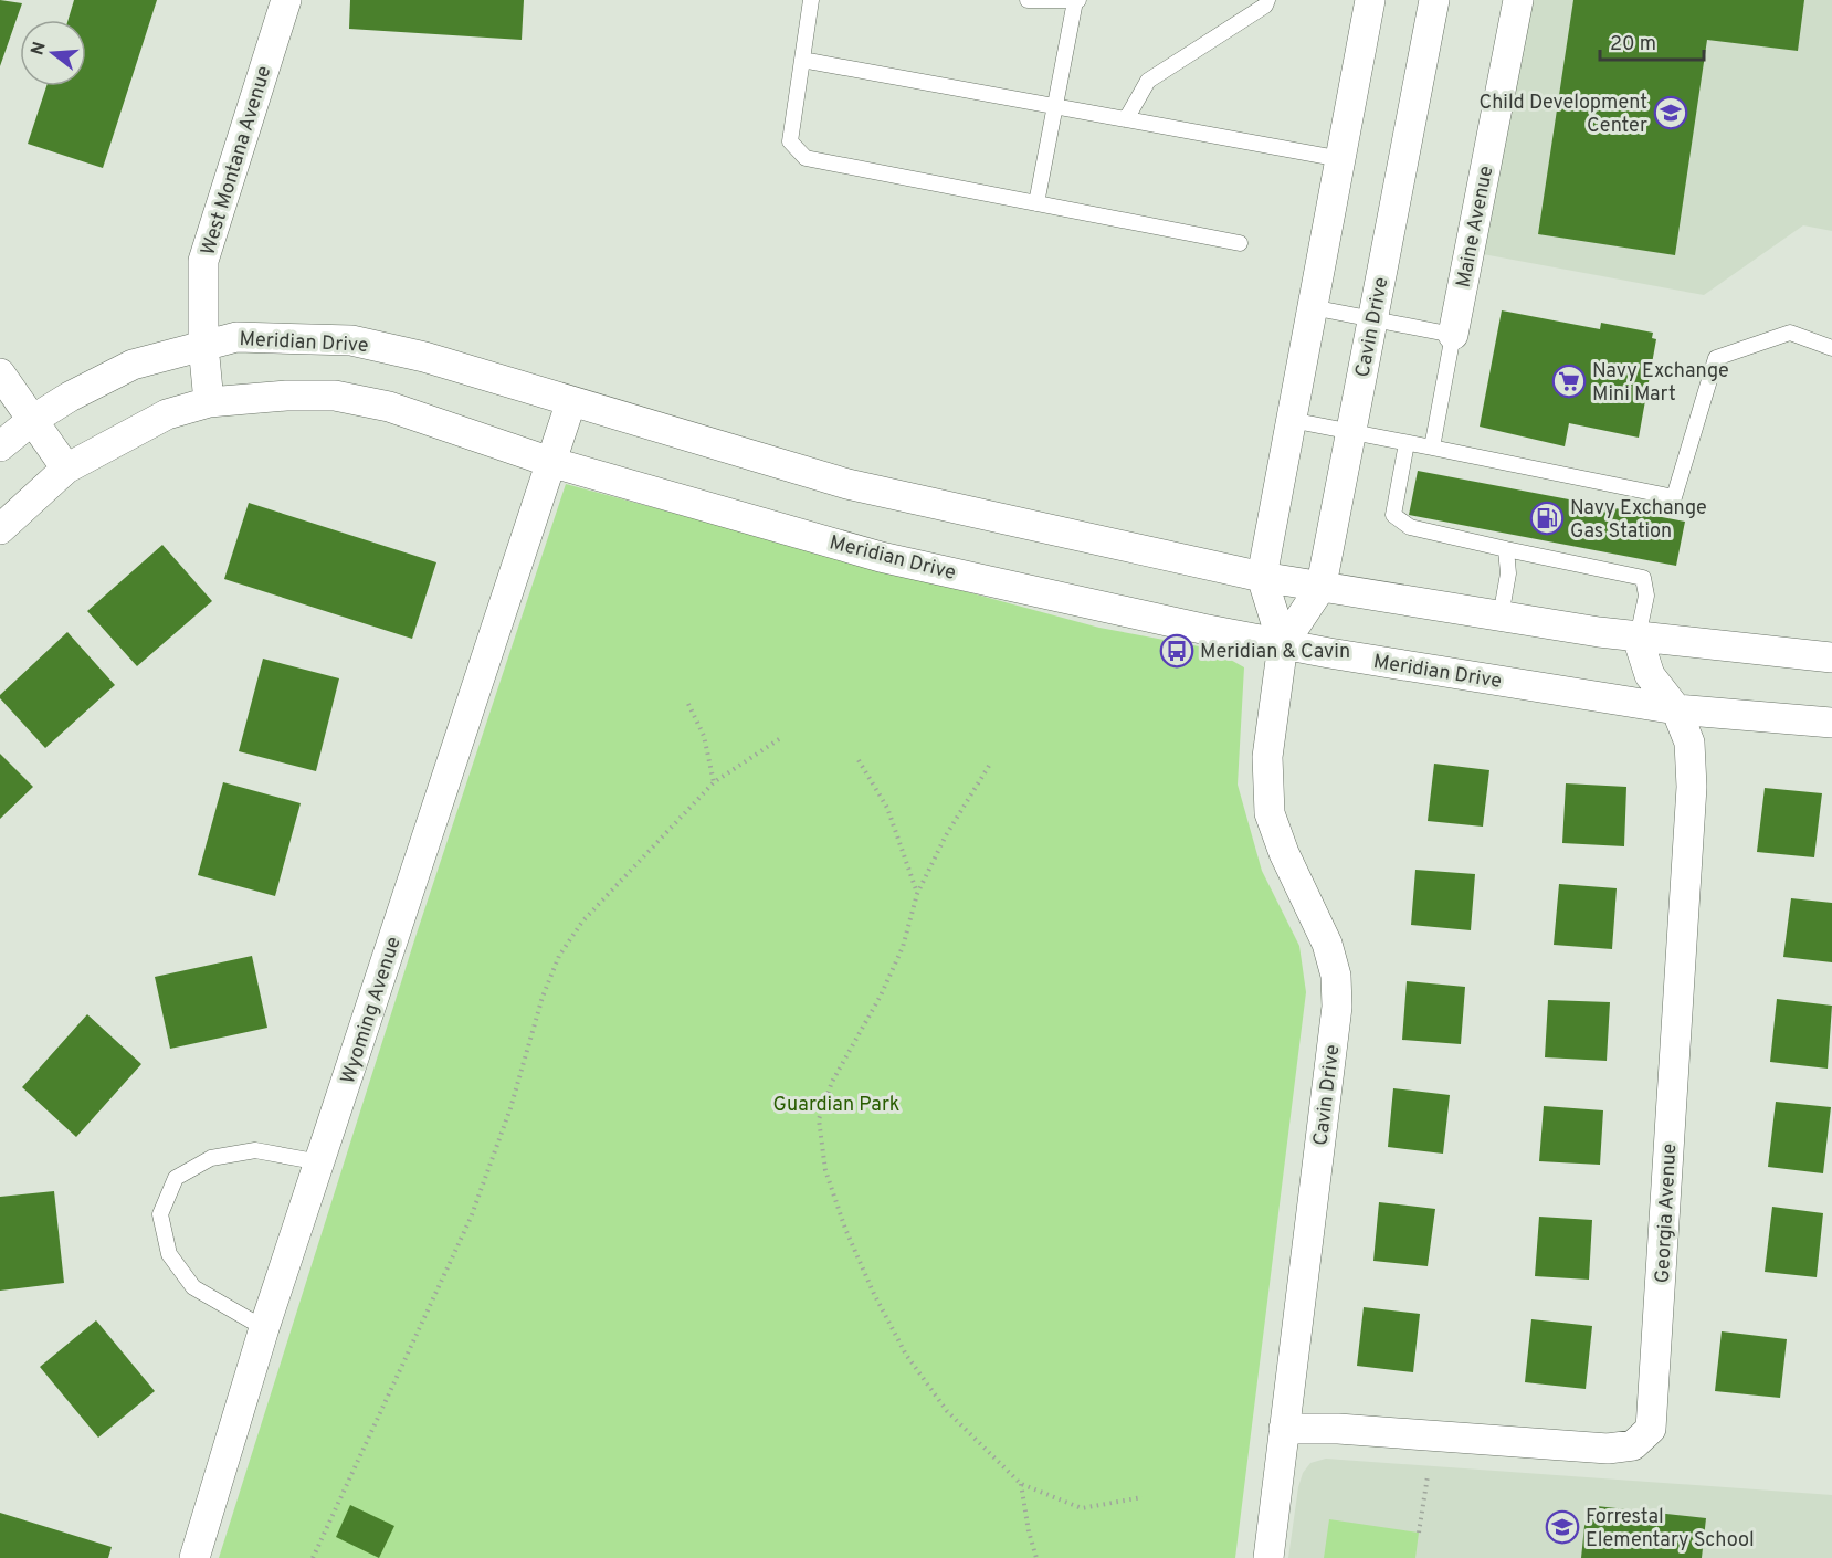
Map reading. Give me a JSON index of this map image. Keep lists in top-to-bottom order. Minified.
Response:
{"streets":{"street":["West Montana Avenue","Maine Avenue","Cavin Drive","Meridian Drive","Wyoming Avenue","Georgia Avenue"]},"crossings":[["West Montana Avenue","Meridian Drive"],["Cavin Drive","Meridian Drive"],["Cavin Drive","Georgia Avenue"],["Meridian Drive","Wyoming Avenue"],["Meridian Drive","Georgia Avenue"]],"parks":["Guardian Park"],"places":{"school or university":["Child Development Center","Forrestal Elementary School"],"supermarket":["Navy Exchange Mini Mart"],"fuel station":["Navy Exchange Gas Station"],"bus stop":["Meridian & Cavin"]},"scale_bar":"20 m","north":"left"}
